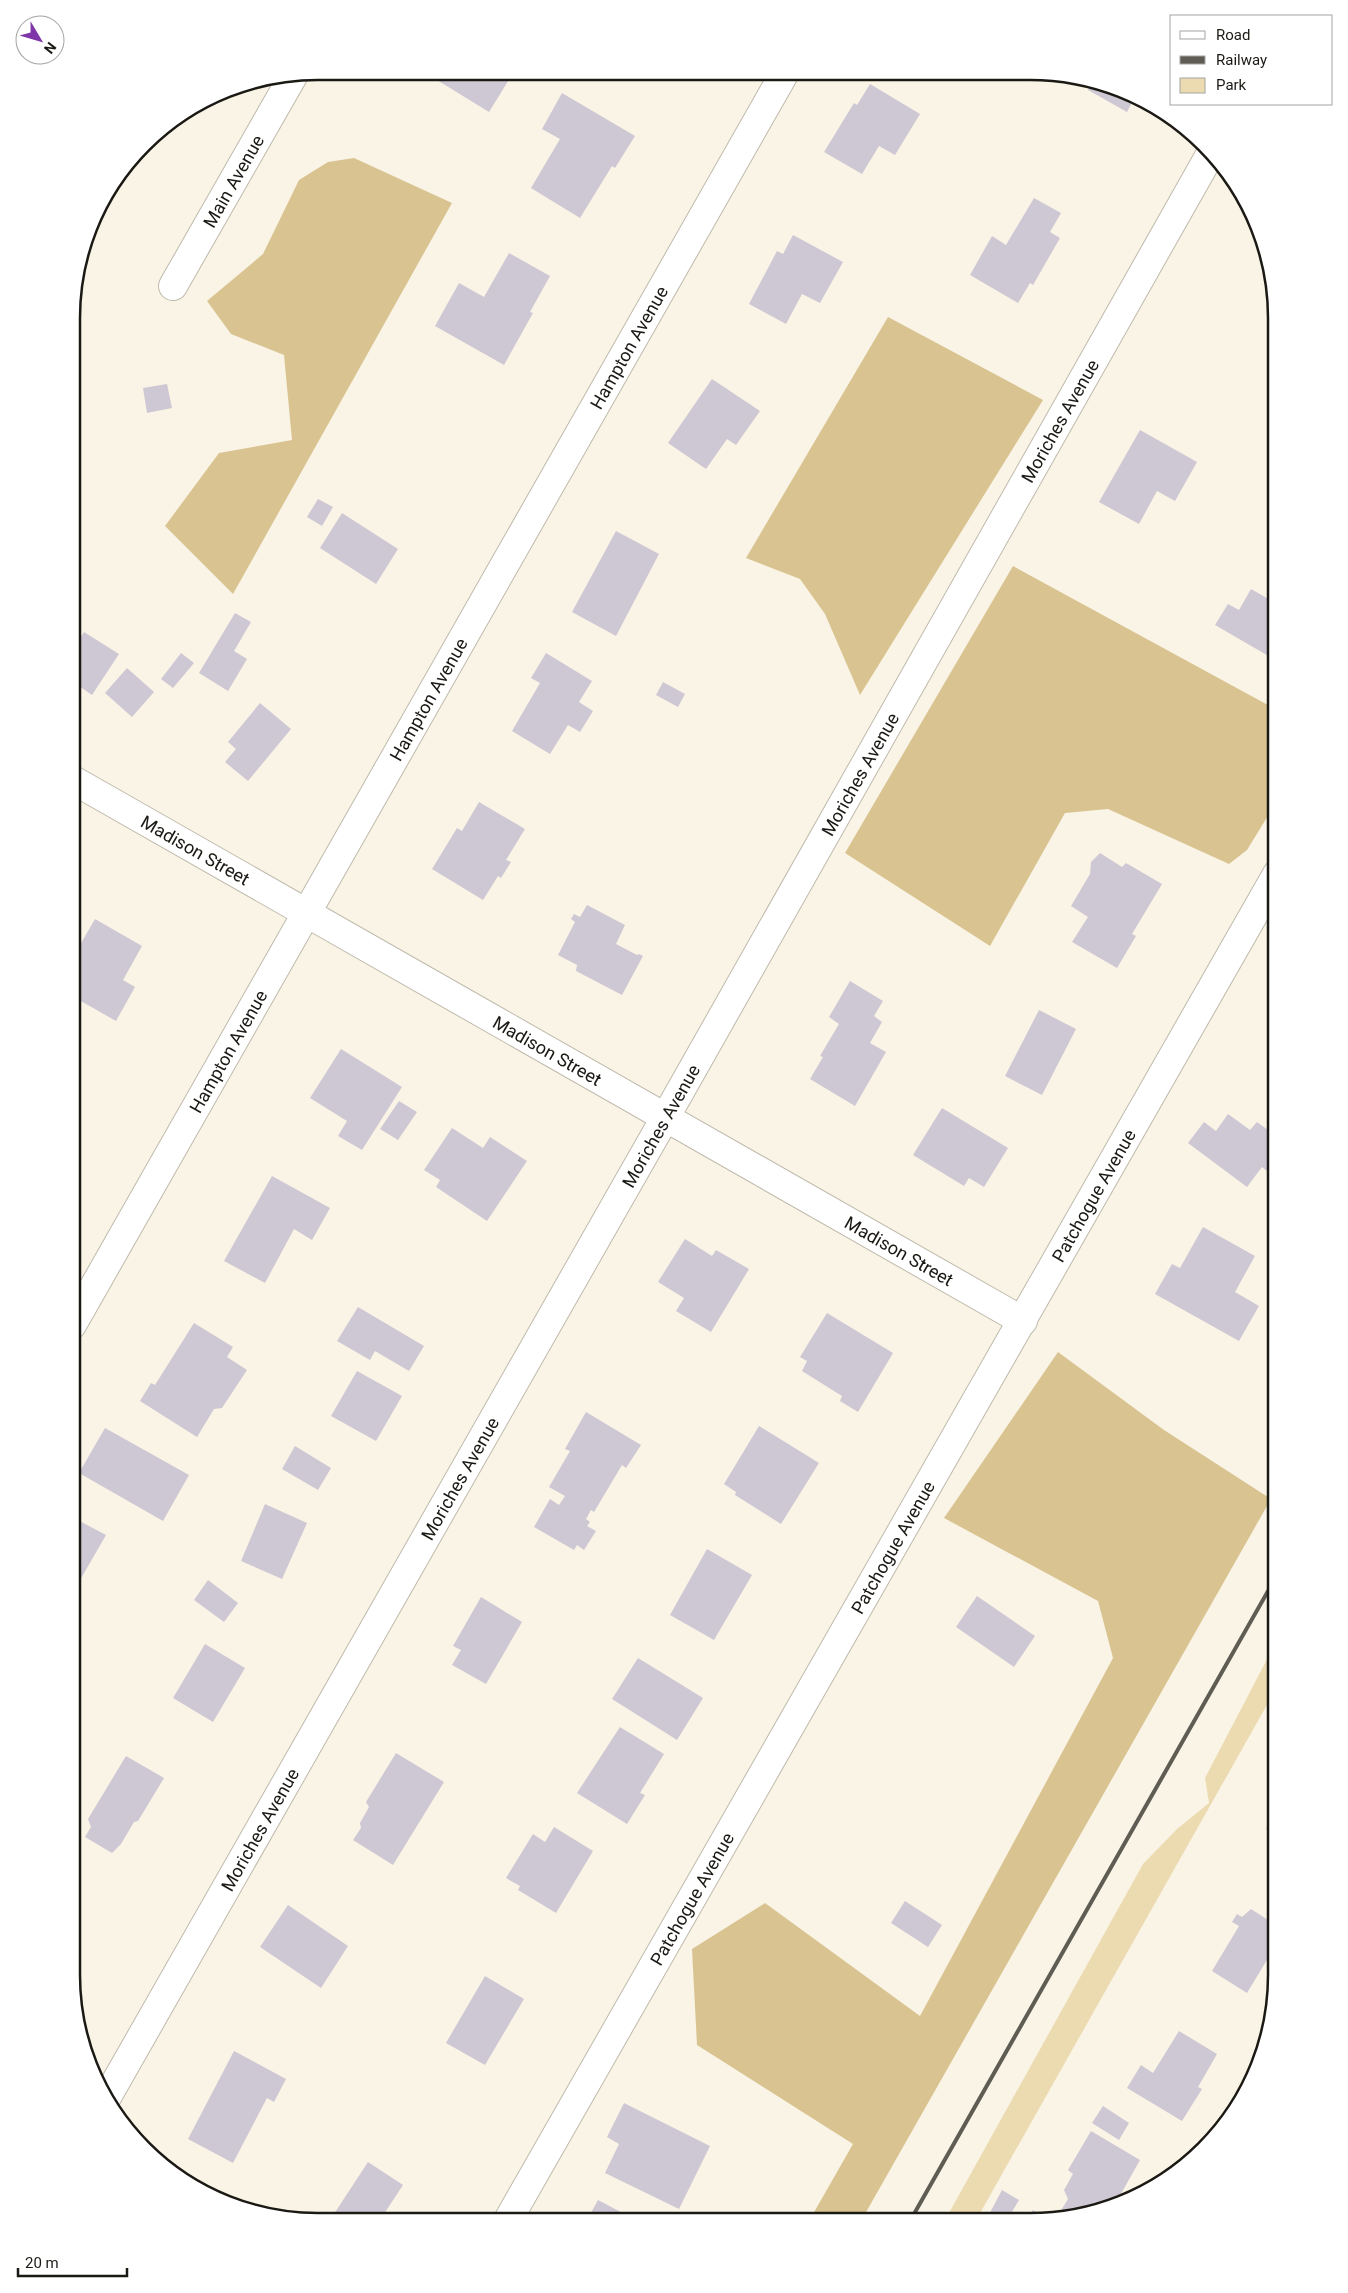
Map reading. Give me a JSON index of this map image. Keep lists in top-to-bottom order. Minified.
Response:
{"streets":{"street":["Main Avenue","Hampton Avenue","Moriches Avenue","Madison Street","Patchogue Avenue"]},"crossings":[["Hampton Avenue","Madison Street"],["Moriches Avenue","Madison Street"],["Madison Street","Patchogue Avenue"]],"legend":["Road","Railway","Park"],"scale_bar":"20 m","north":"bottom right"}
